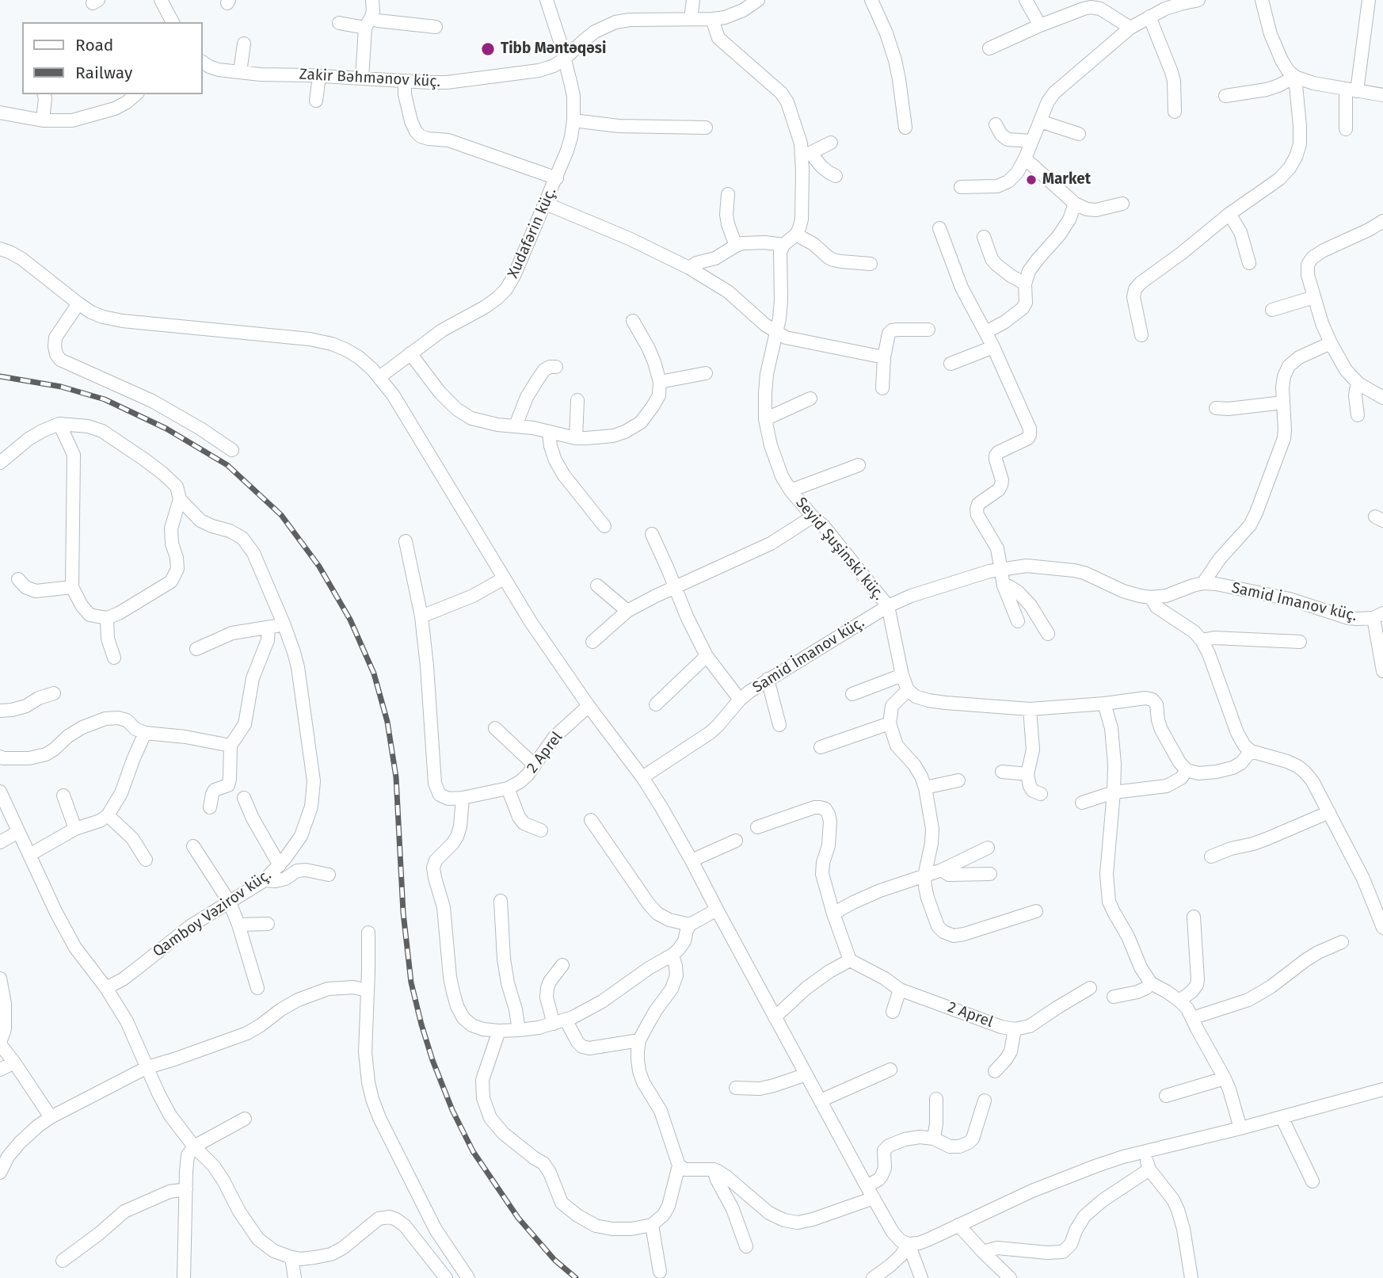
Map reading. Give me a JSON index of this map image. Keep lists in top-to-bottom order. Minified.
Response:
{"streets":{"street":["Zakir Bəhmənov küç.","Xudafərin küç.","Seyid Şuşinski küç.","Samid İmanov küç.","2 Aprel","Qamboy Vəzirov küç."]},"crossings":[["Zakir Bəhmənov küç.","Xudafərin küç."],["Seyid Şuşinski küç.","Samid İmanov küç."]],"places":["Tibb Məntəqəsi","Market"],"legend":["Road","Railway"]}
